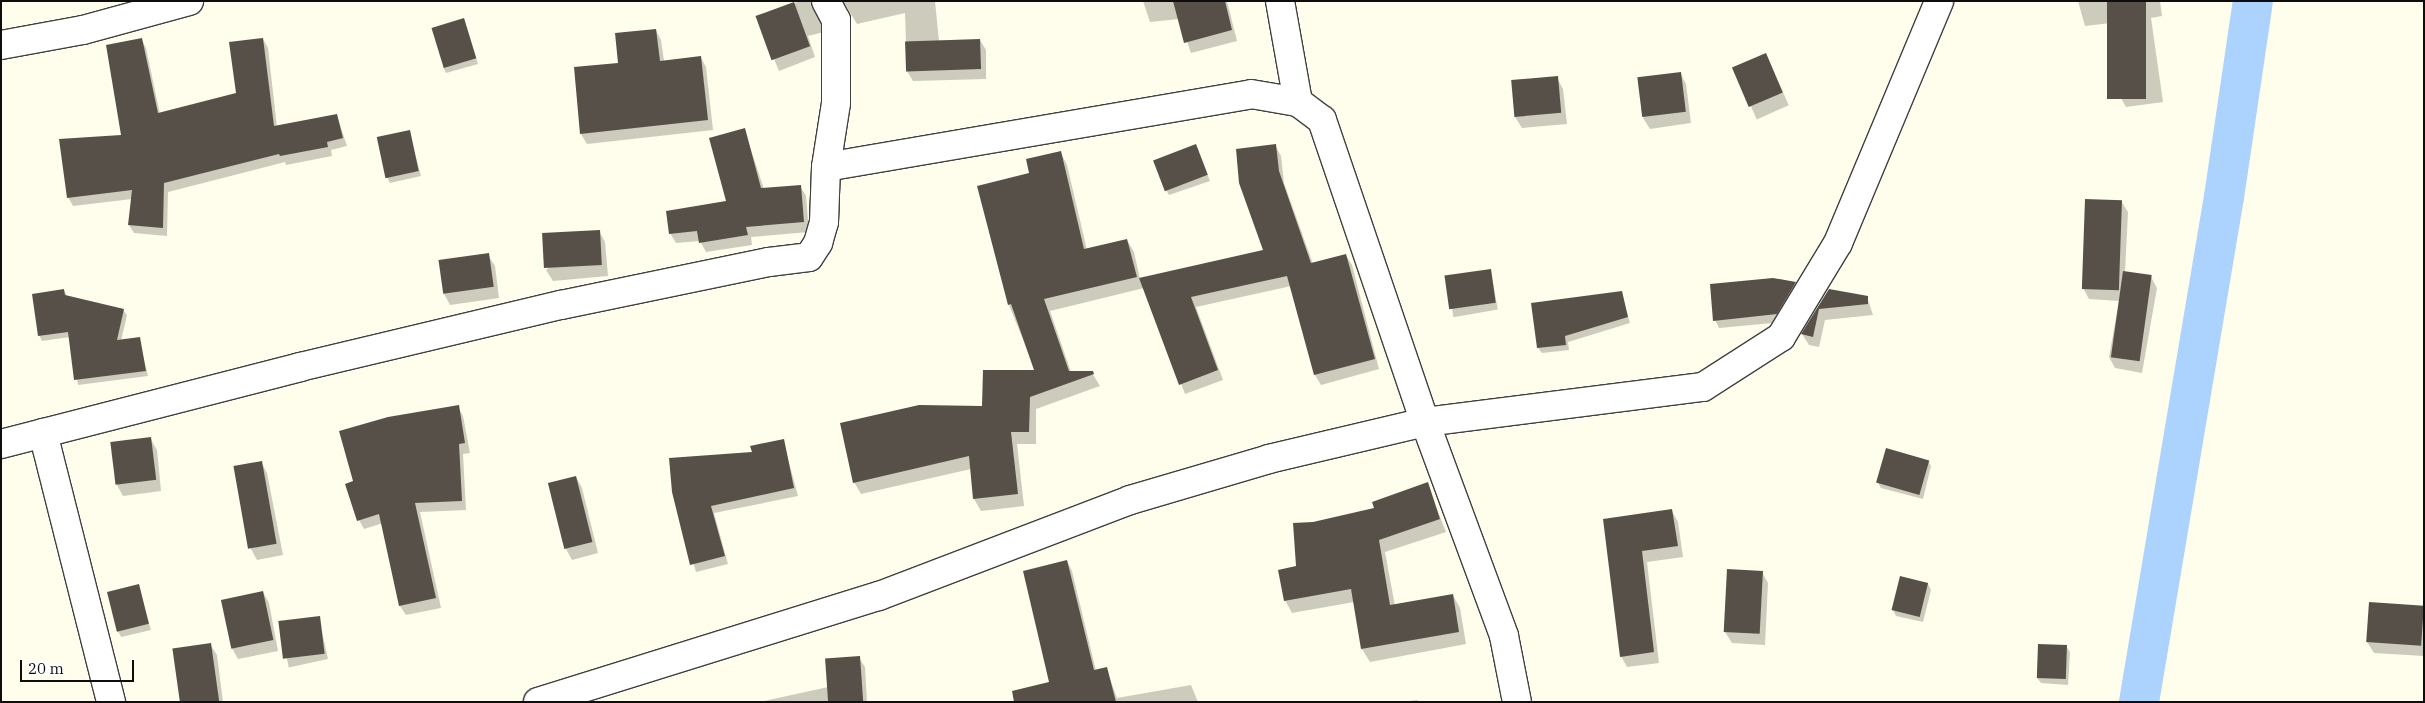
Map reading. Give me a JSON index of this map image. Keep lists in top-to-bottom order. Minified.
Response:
{"scale_bar":"20 m"}
